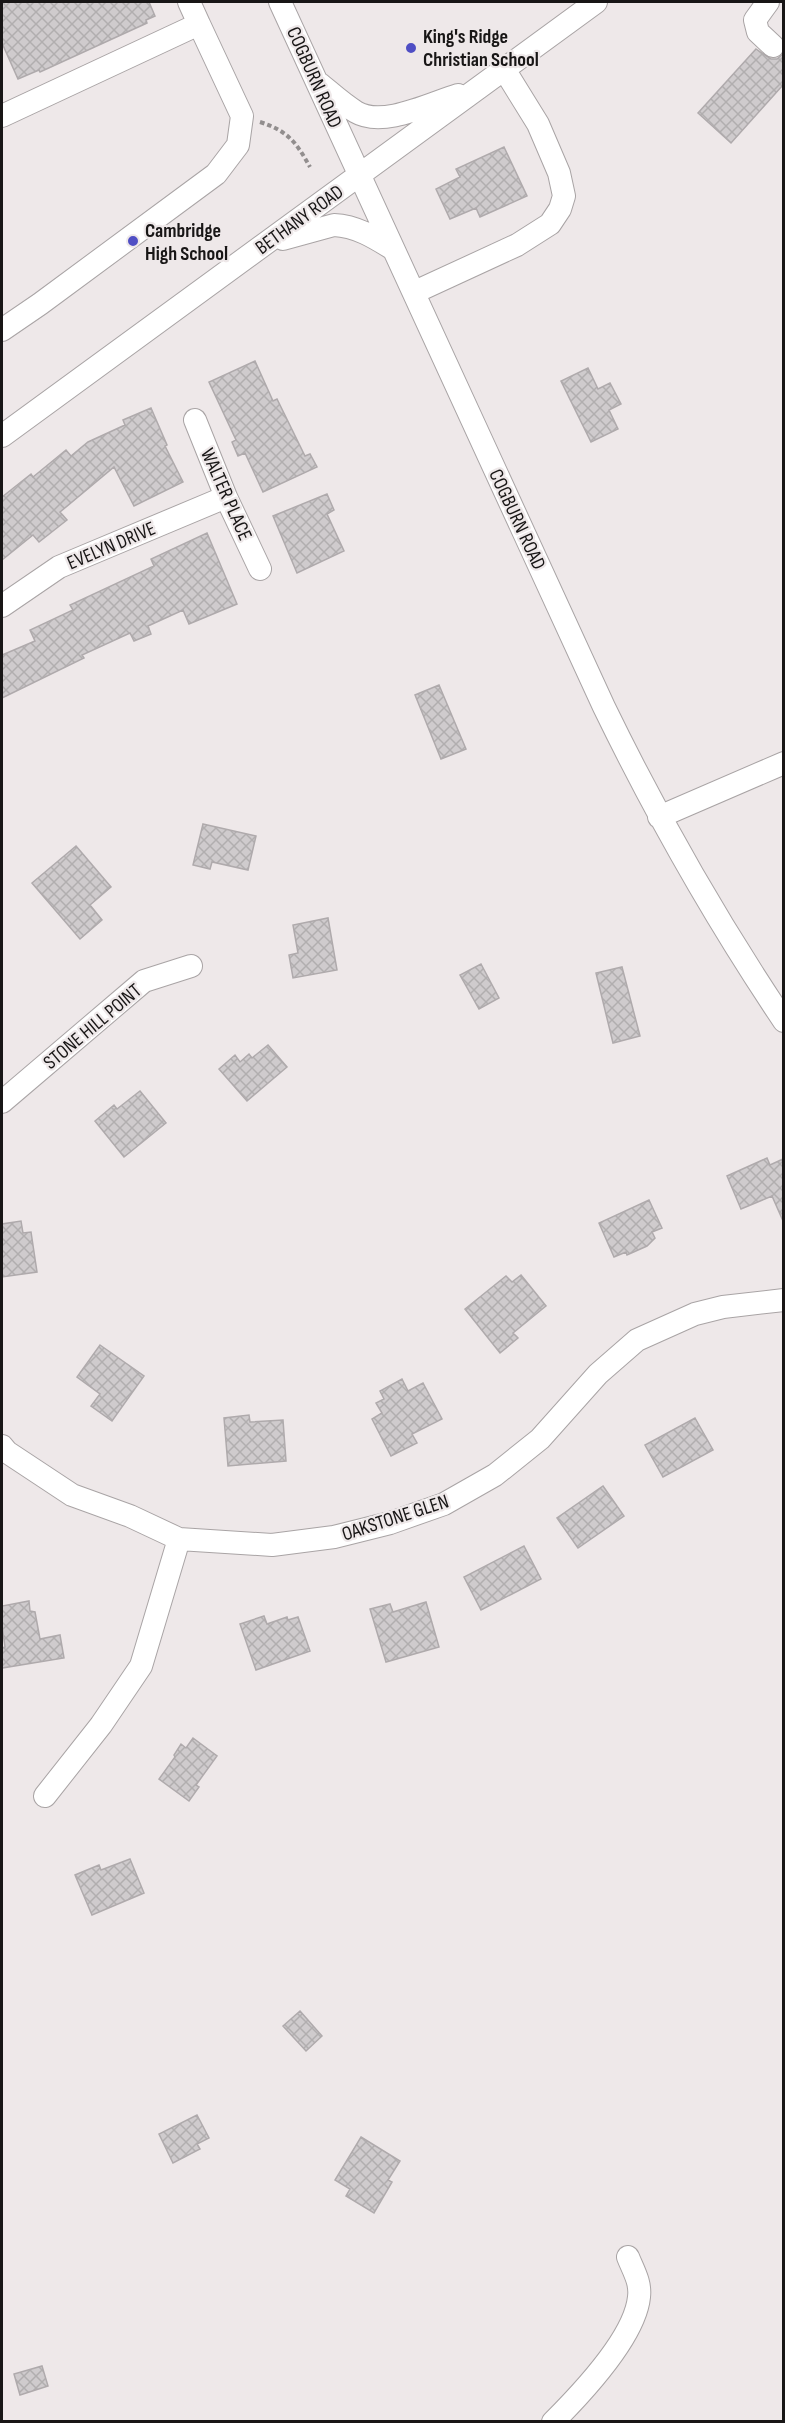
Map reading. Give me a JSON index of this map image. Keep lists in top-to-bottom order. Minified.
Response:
{"streets":{"street":["COGBURN ROAD","BETHANY ROAD","WALTER PLACE","EVELYN DRIVE","STONE HILL POINT","OAKSTONE GLEN"]},"crossings":[["COGBURN ROAD","BETHANY ROAD"],["WALTER PLACE","EVELYN DRIVE"]],"places":["King's Ridge Christian School","Cambridge High School"]}
